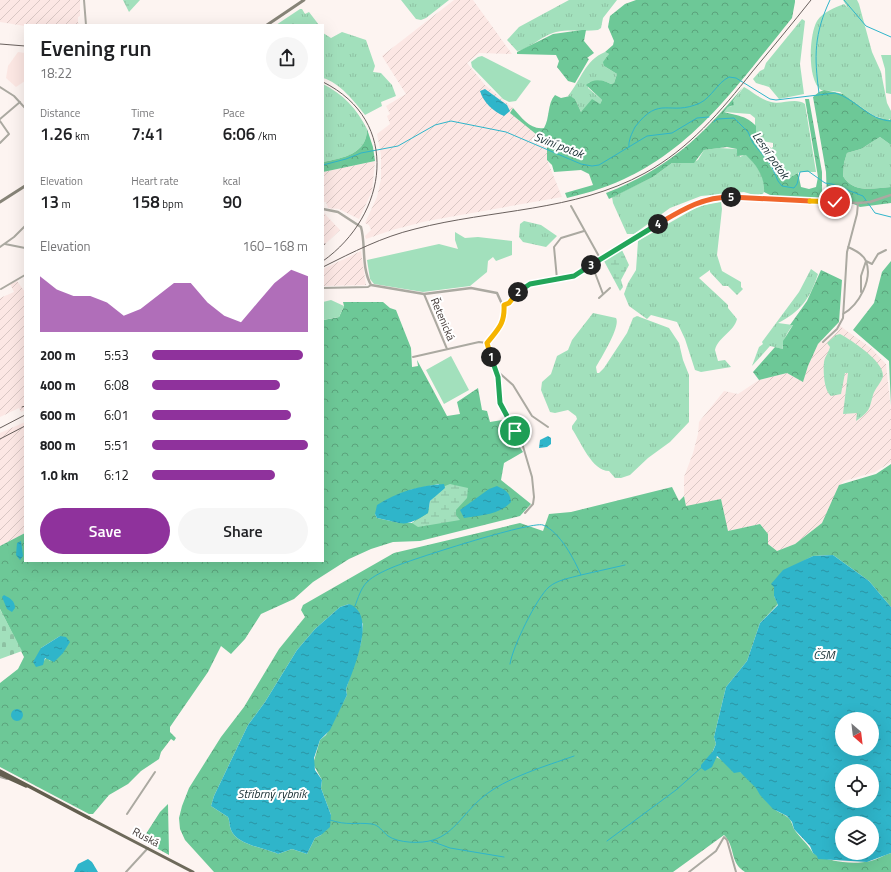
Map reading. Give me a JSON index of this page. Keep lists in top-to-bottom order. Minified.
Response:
{"streets":{"main road":["Ruská"],"street":["Řetenická"]},"water":["Sviní potok","Lesní potok","ČSM","Stříbrný rybník"],"north":"bottom right","page":{"heading":["Evening run","18:22"],"stats":[["Distance","1.26 km"],["Time","7:41"],["Pace","6:06 /km"],["Elevation","13 m"],["Heart rate","158 bpm"],["kcal","90"]],"pins":["5","4","3","2","1"],"chart":["Elevation","160–168 m"],"list":[{"name":"200 m","note":"5:53"},{"name":"400 m","note":"6:08"},{"name":"600 m","note":"6:01"},{"name":"800 m","note":"5:51"},{"name":"1.0 km","note":"6:12"}],"buttons":["Save","Share"]}}
